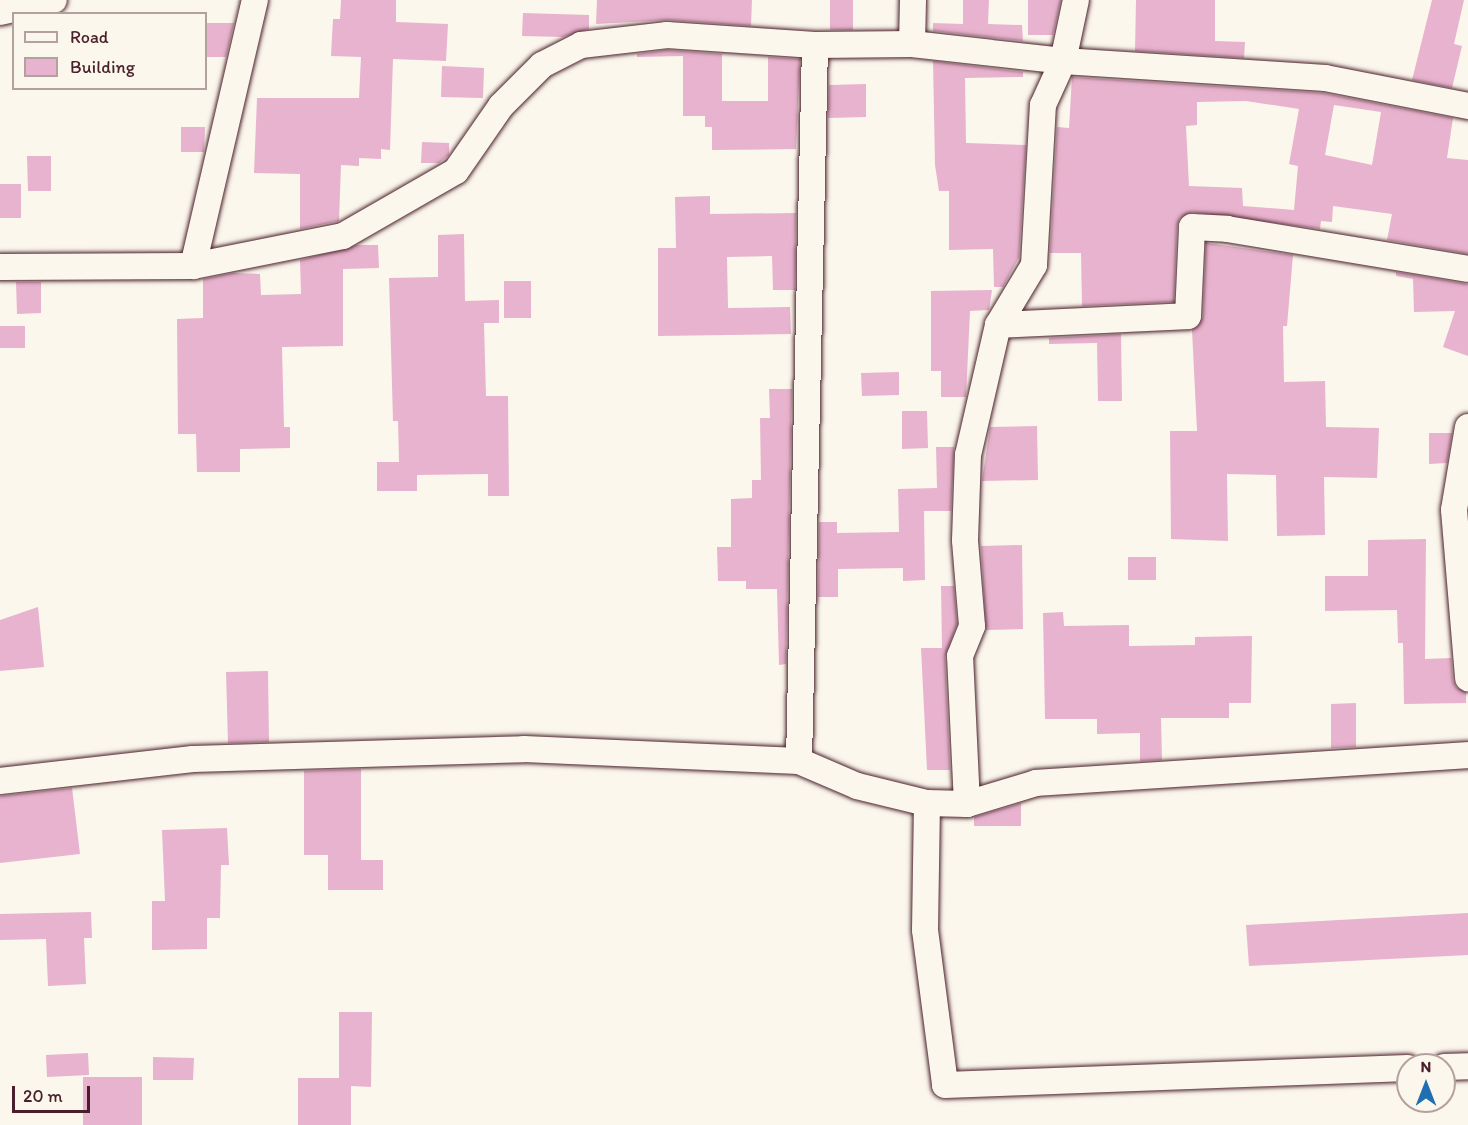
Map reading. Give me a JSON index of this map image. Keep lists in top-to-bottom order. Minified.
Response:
{"legend":["Road","Building"],"scale_bar":"20 m","north":"top"}
